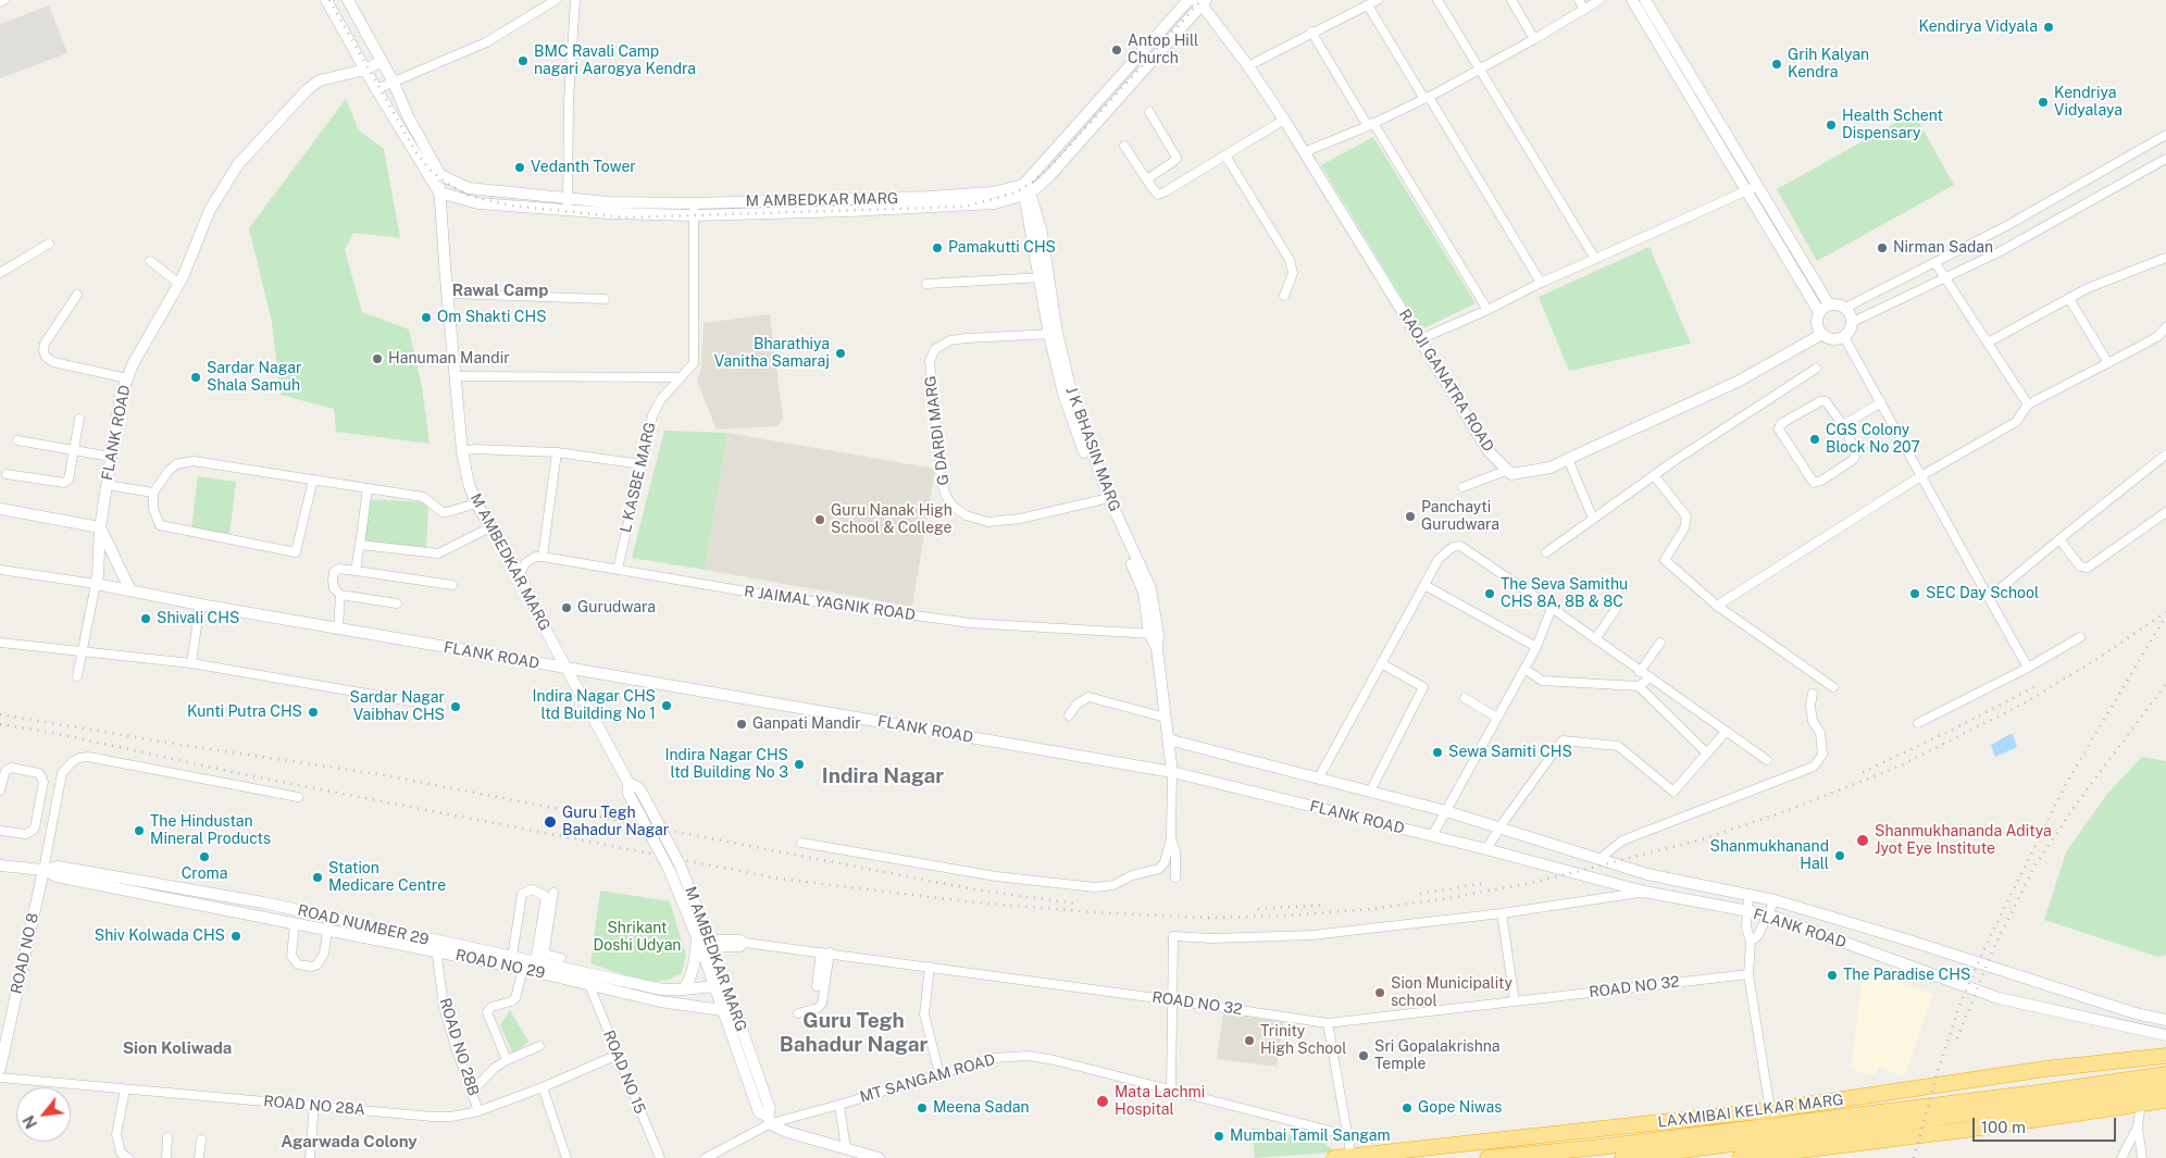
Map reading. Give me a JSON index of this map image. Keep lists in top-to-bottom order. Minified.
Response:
{"streets":{"highway":["LAXMIBAI KELKAR MARG"],"street":["M AMBEDKAR MARG","RAOJI GANATRA ROAD","G DARDI MARG","FLANK ROAD","J K BHASIN MARG","L KASBE MARG","R JAIMAL YAGNIK ROAD","ROAD NUMBER 29","ROAD NO 8","ROAD NO 29","ROAD NO 32","ROAD NO 28B","ROAD NO 15","MT SANGAM ROAD","ROAD NO 28A"]},"crossings":[["M AMBEDKAR MARG","FLANK ROAD"],["M AMBEDKAR MARG","J K BHASIN MARG"],["M AMBEDKAR MARG","L KASBE MARG"],["M AMBEDKAR MARG","ROAD NUMBER 29"],["M AMBEDKAR MARG","ROAD NO 29"],["M AMBEDKAR MARG","ROAD NO 32"],["M AMBEDKAR MARG","MT SANGAM ROAD"],["G DARDI MARG","J K BHASIN MARG"],["FLANK ROAD","J K BHASIN MARG"],["J K BHASIN MARG","R JAIMAL YAGNIK ROAD"],["L KASBE MARG","R JAIMAL YAGNIK ROAD"],["ROAD NUMBER 29","ROAD NO 8"],["ROAD NUMBER 29","ROAD NO 29"],["ROAD NUMBER 29","ROAD NO 28B"],["ROAD NUMBER 29","ROAD NO 15"],["ROAD NO 8","ROAD NO 29"],["ROAD NO 29","ROAD NO 28B"],["ROAD NO 29","ROAD NO 15"],["ROAD NO 28B","ROAD NO 28A"],["ROAD NO 15","ROAD NO 28A"]],"districts":["Rawal Camp","Indira Nagar","Guru Tegh Bahadur Nagar","Sion Koliwada","Agarwada Colony"],"parks":["Shrikant Doshi Udyan"],"places":["Kendirya Vidyala","Antop Hill Church","BMC Ravali Camp nagari Aarogya Kendra","Grih Kalyan Kendra","Kendriya Vidyalaya","Health Schent Dispensary","Vedanth Tower","Pamakutti CHS","Nirman Sadan","Om Shakti CHS","Bharathiya Vanitha Samaraj","Hanuman Mandir","Sardar Nagar Shala Samuh","CGS Colony Block No 207","Panchayti Gurudwara","Guru Nanak High School & College","The Seva Samithu CHS 8A, 8B & 8C","SEC Day School","Gurudwara","Shivali CHS","Indira Nagar CHS ltd Building No 1","Sardar Nagar Vaibhav CHS","Kunti Putra CHS","Ganpati Mandir","Sewa Samiti CHS","Indira Nagar CHS ltd Building No 3","Guru Tegh Bahadur Nagar","The Hindustan Mineral Products","Shanmukhananda Aditya Jyot Eye Institute","Shanmukhanand Hall","Croma","Station Medicare Centre","Shiv Kolwada CHS","The Paradise CHS","Sion Municipality school","Trinity High School","Sri Gopalakrishna Temple","Mata Lachmi Hospital","Meena Sadan","Gope Niwas","Mumbai Tamil Sangam"],"scale_bar":"100 m","north":"bottom left"}
